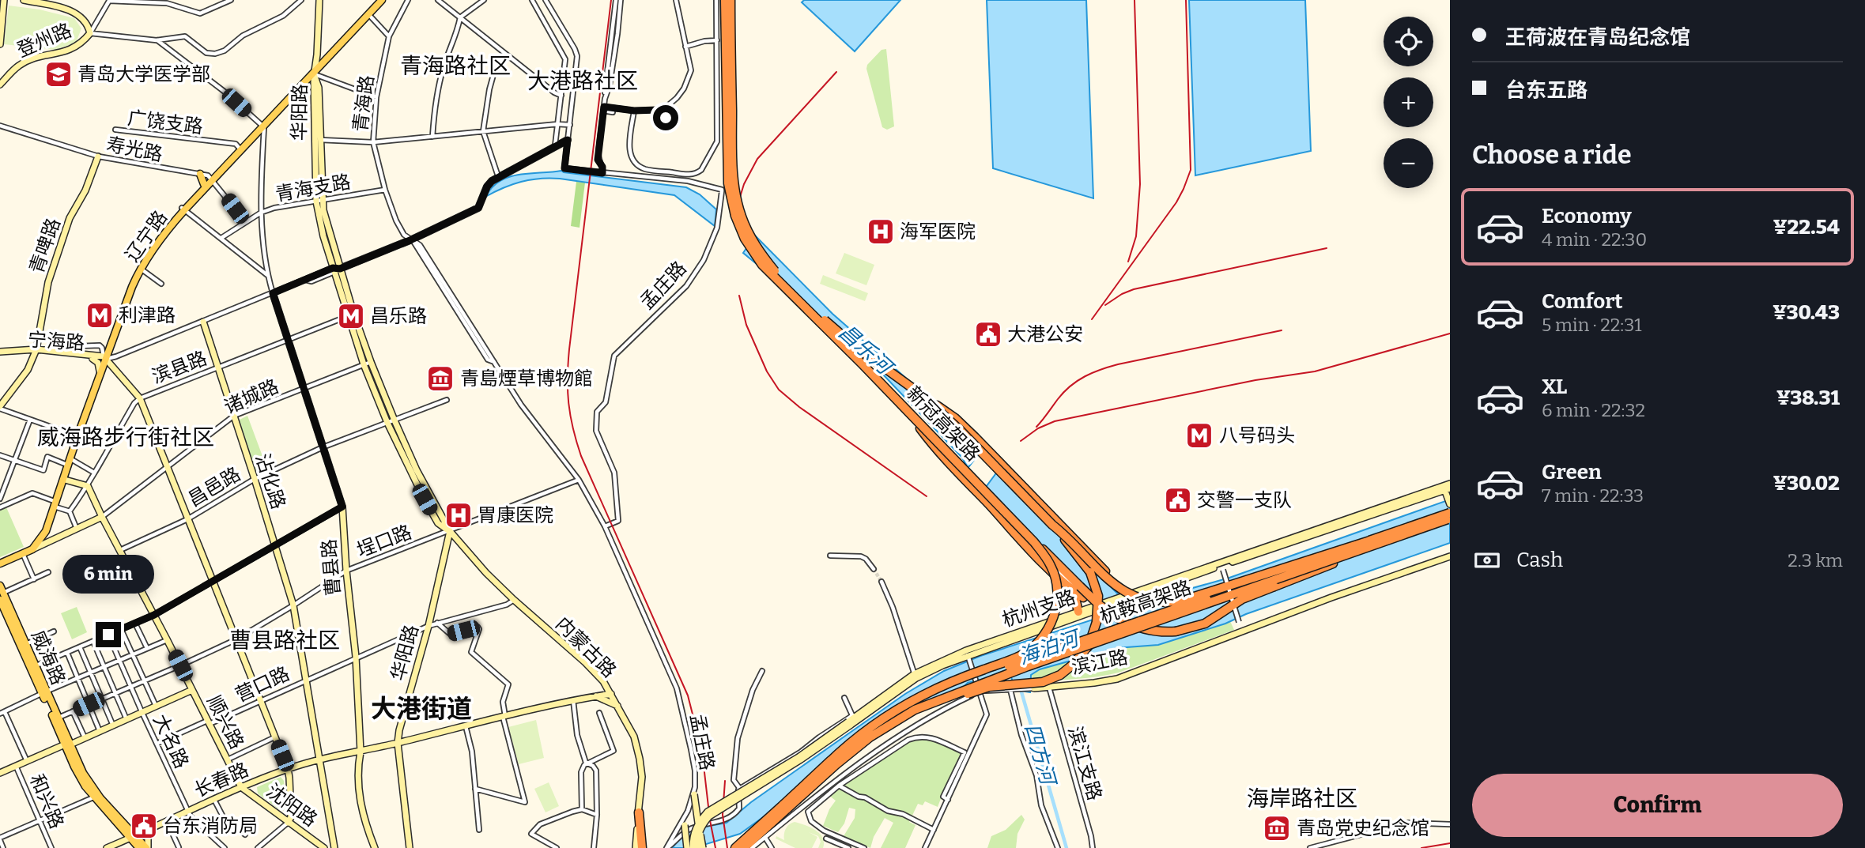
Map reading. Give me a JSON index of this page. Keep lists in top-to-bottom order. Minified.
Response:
{"streets":{"highway":["新冠高架路","杭鞍高架路"],"main road":["辽宁路","威海路"],"street":["登州路","青海路","华阳路","广饶支路","寿光路","青海支路","青啤路","孟庄路","宁海路","滨县路","诸城路","沾化路","昌邑路","埕口路","曹县路","杭州支路","内蒙古路","滨江路","营口路","顺兴路","大名路","滨江支路","长春路","和兴路","沈阳路"]},"crossings":[["青海路","青海支路"],["青海路","孟庄路"],["华阳路","青海支路"],["华阳路","辽宁路"],["华阳路","滨县路"],["华阳路","诸城路"],["华阳路","昌邑路"],["华阳路","埕口路"],["华阳路","内蒙古路"],["华阳路","营口路"],["华阳路","长春路"],["广饶支路","辽宁路"],["寿光路","辽宁路"],["寿光路","青啤路"],["青海支路","曹县路"],["辽宁路","宁海路"],["辽宁路","曹县路"],["青啤路","宁海路"],["孟庄路","埕口路"],["滨县路","沾化路"],["滨县路","曹县路"],["滨县路","顺兴路"],["诸城路","沾化路"],["诸城路","曹县路"],["诸城路","顺兴路"],["沾化路","昌邑路"],["沾化路","埕口路"],["沾化路","营口路"],["沾化路","长春路"],["昌邑路","曹县路"],["昌邑路","顺兴路"],["埕口路","曹县路"],["埕口路","内蒙古路"],["埕口路","威海路"],["埕口路","顺兴路"],["埕口路","大名路"],["曹县路","营口路"],["曹县路","长春路"],["内蒙古路","营口路"],["内蒙古路","长春路"],["威海路","长春路"],["滨江路","滨江支路"],["营口路","顺兴路"],["营口路","大名路"],["顺兴路","长春路"],["顺兴路","沈阳路"],["大名路","长春路"],["长春路","沈阳路"]],"districts":["青海路社区","大港路社区","威海路步行街社区","曹县路社区","大港街道","海岸路社区"],"water":["昌乐河","海泊河","四方河"],"places":{"school or university":["青岛大学医学部"],"hospital":["海军医院","胃康医院"],"metro station":["利津路","昌乐路","八号码头"],"public building":["大港公安","交警一支队","台东消防局"],"museum":["青島煙草博物館","青岛党史纪念馆"]},"page":{"banner":["王荷波在青岛纪念馆","台东五路"],"map_buttons":["+","−"],"heading":"Choose a ride","list":[{"name":"Economy","note":"4 min · 22:30","value":"¥22.54"},{"name":"Comfort","note":"5 min · 22:31","value":"¥30.43"},{"name":"XL","note":"6 min · 22:32","value":"¥38.31"},{"name":"Green","note":"7 min · 22:33","value":"¥30.02"}],"pay":["Cash","2.3 km"],"bubble":"6 min","buttons":"Confirm"}}
